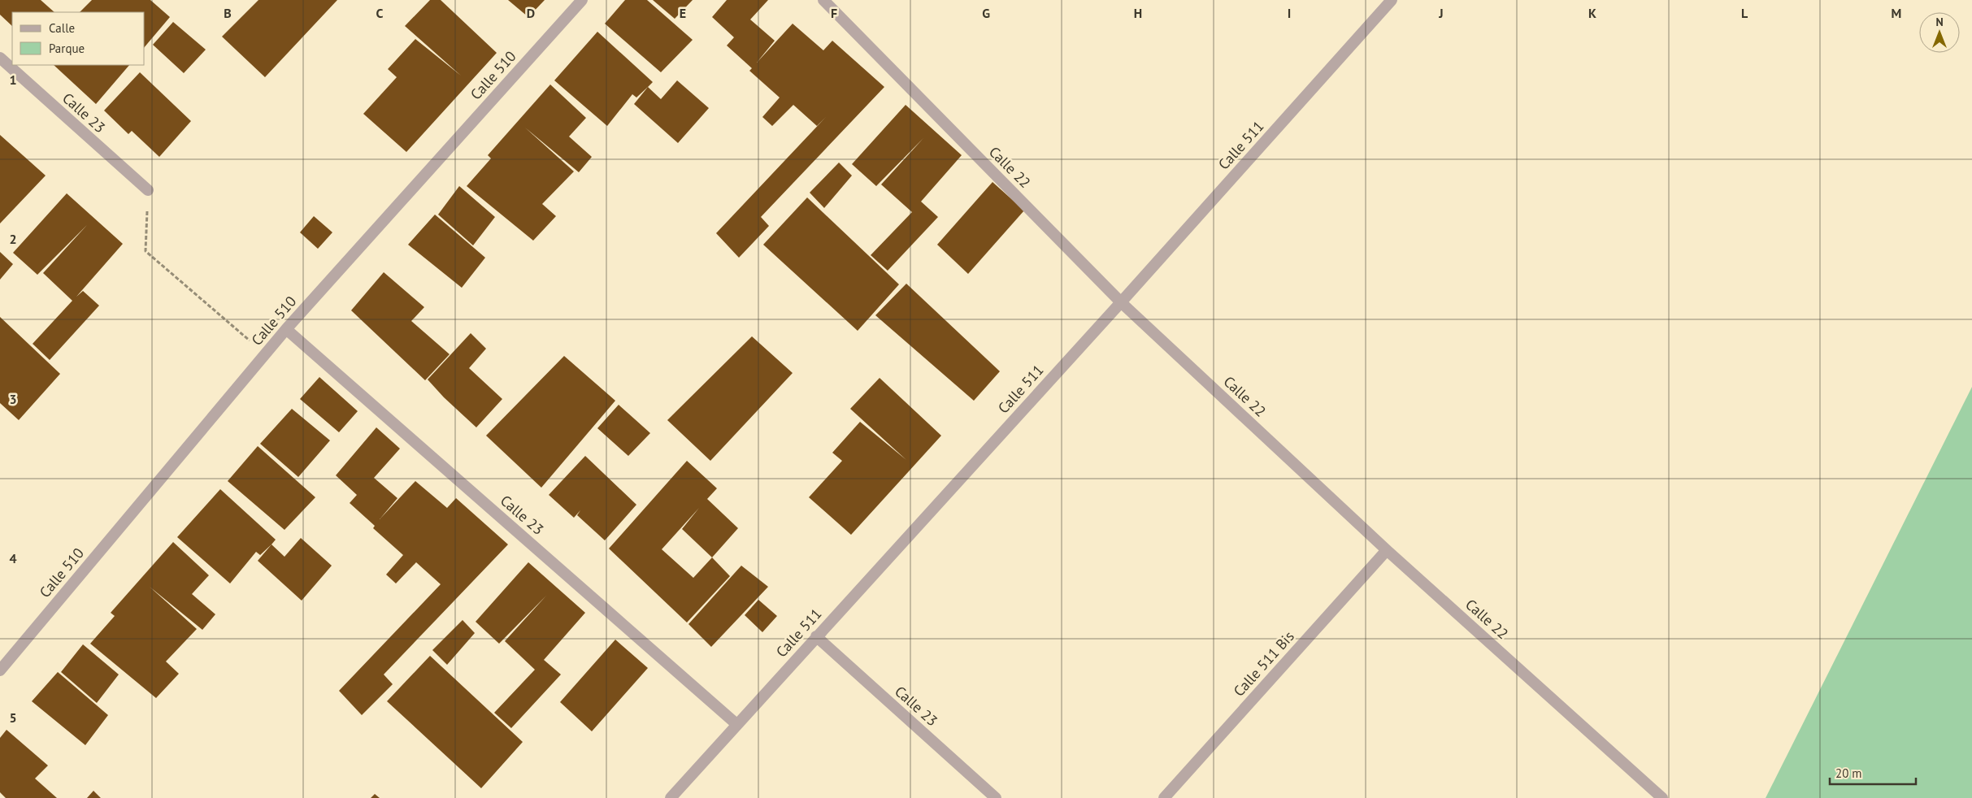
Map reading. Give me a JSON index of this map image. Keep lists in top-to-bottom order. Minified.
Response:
{"streets":{"street":["Calle 510","Calle 23","Calle 511","Calle 22","Calle 511 Bis"]},"crossings":[["Calle 510","Calle 23"],["Calle 23","Calle 511"],["Calle 511","Calle 22"],["Calle 22","Calle 511 Bis"]],"legend":["Calle","Parque"],"scale_bar":"20 m","north":"top","grid":{"columns":["B","C","D","E","F","G","H","I","J","K","L","M"],"rows":["1","2","3","4","5"]}}
